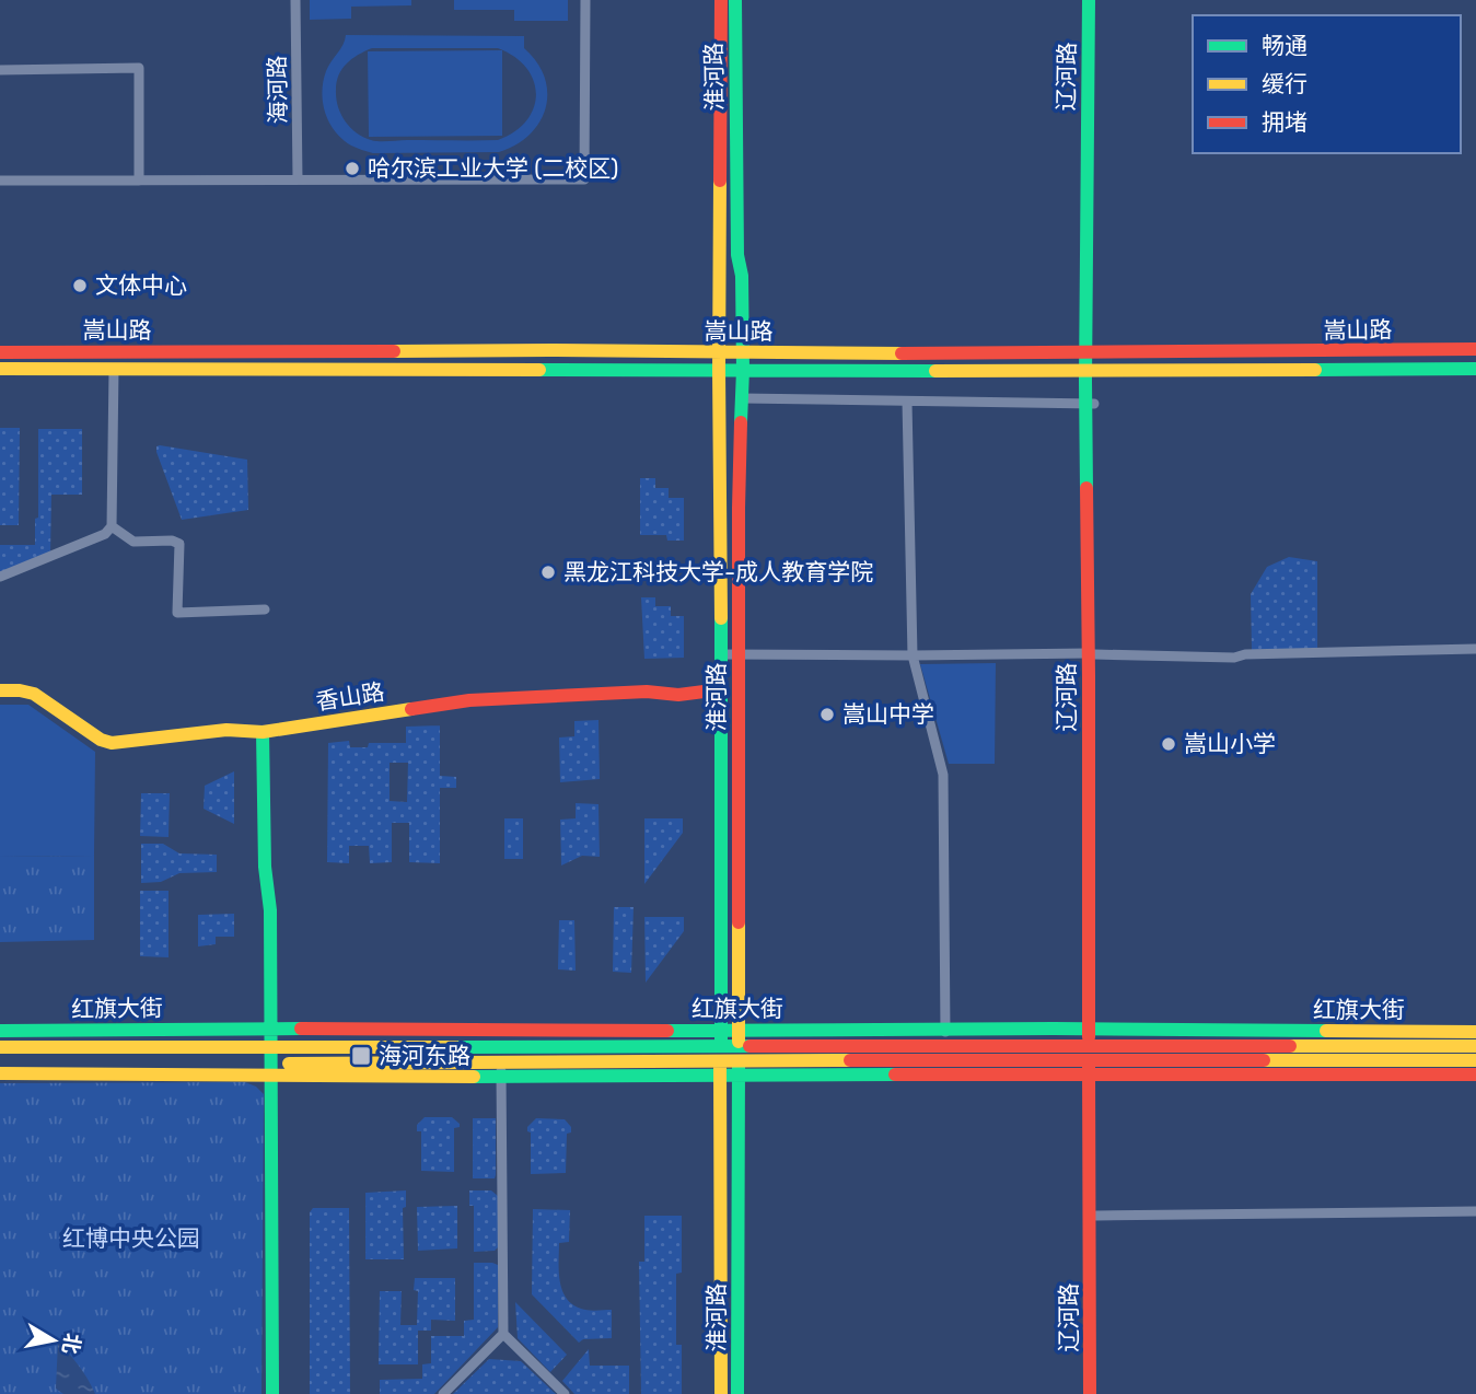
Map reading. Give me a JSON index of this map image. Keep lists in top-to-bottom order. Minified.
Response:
{"streets":{"main road":["淮河路","辽河路","嵩山路","香山路","红旗大街"],"street":["海河路"]},"crossings":[["淮河路","嵩山路"],["淮河路","香山路"],["淮河路","红旗大街"],["辽河路","嵩山路"],["辽河路","红旗大街"]],"parks":["红博中央公园"],"places":{"other":["哈尔滨工业大学 (二校区)","文体中心","黑龙江科技大学-成人教育学院","嵩山中学","嵩山小学"],"transit":["海河东路"]},"legend":["畅通","缓行","拥堵"],"north":"right"}
